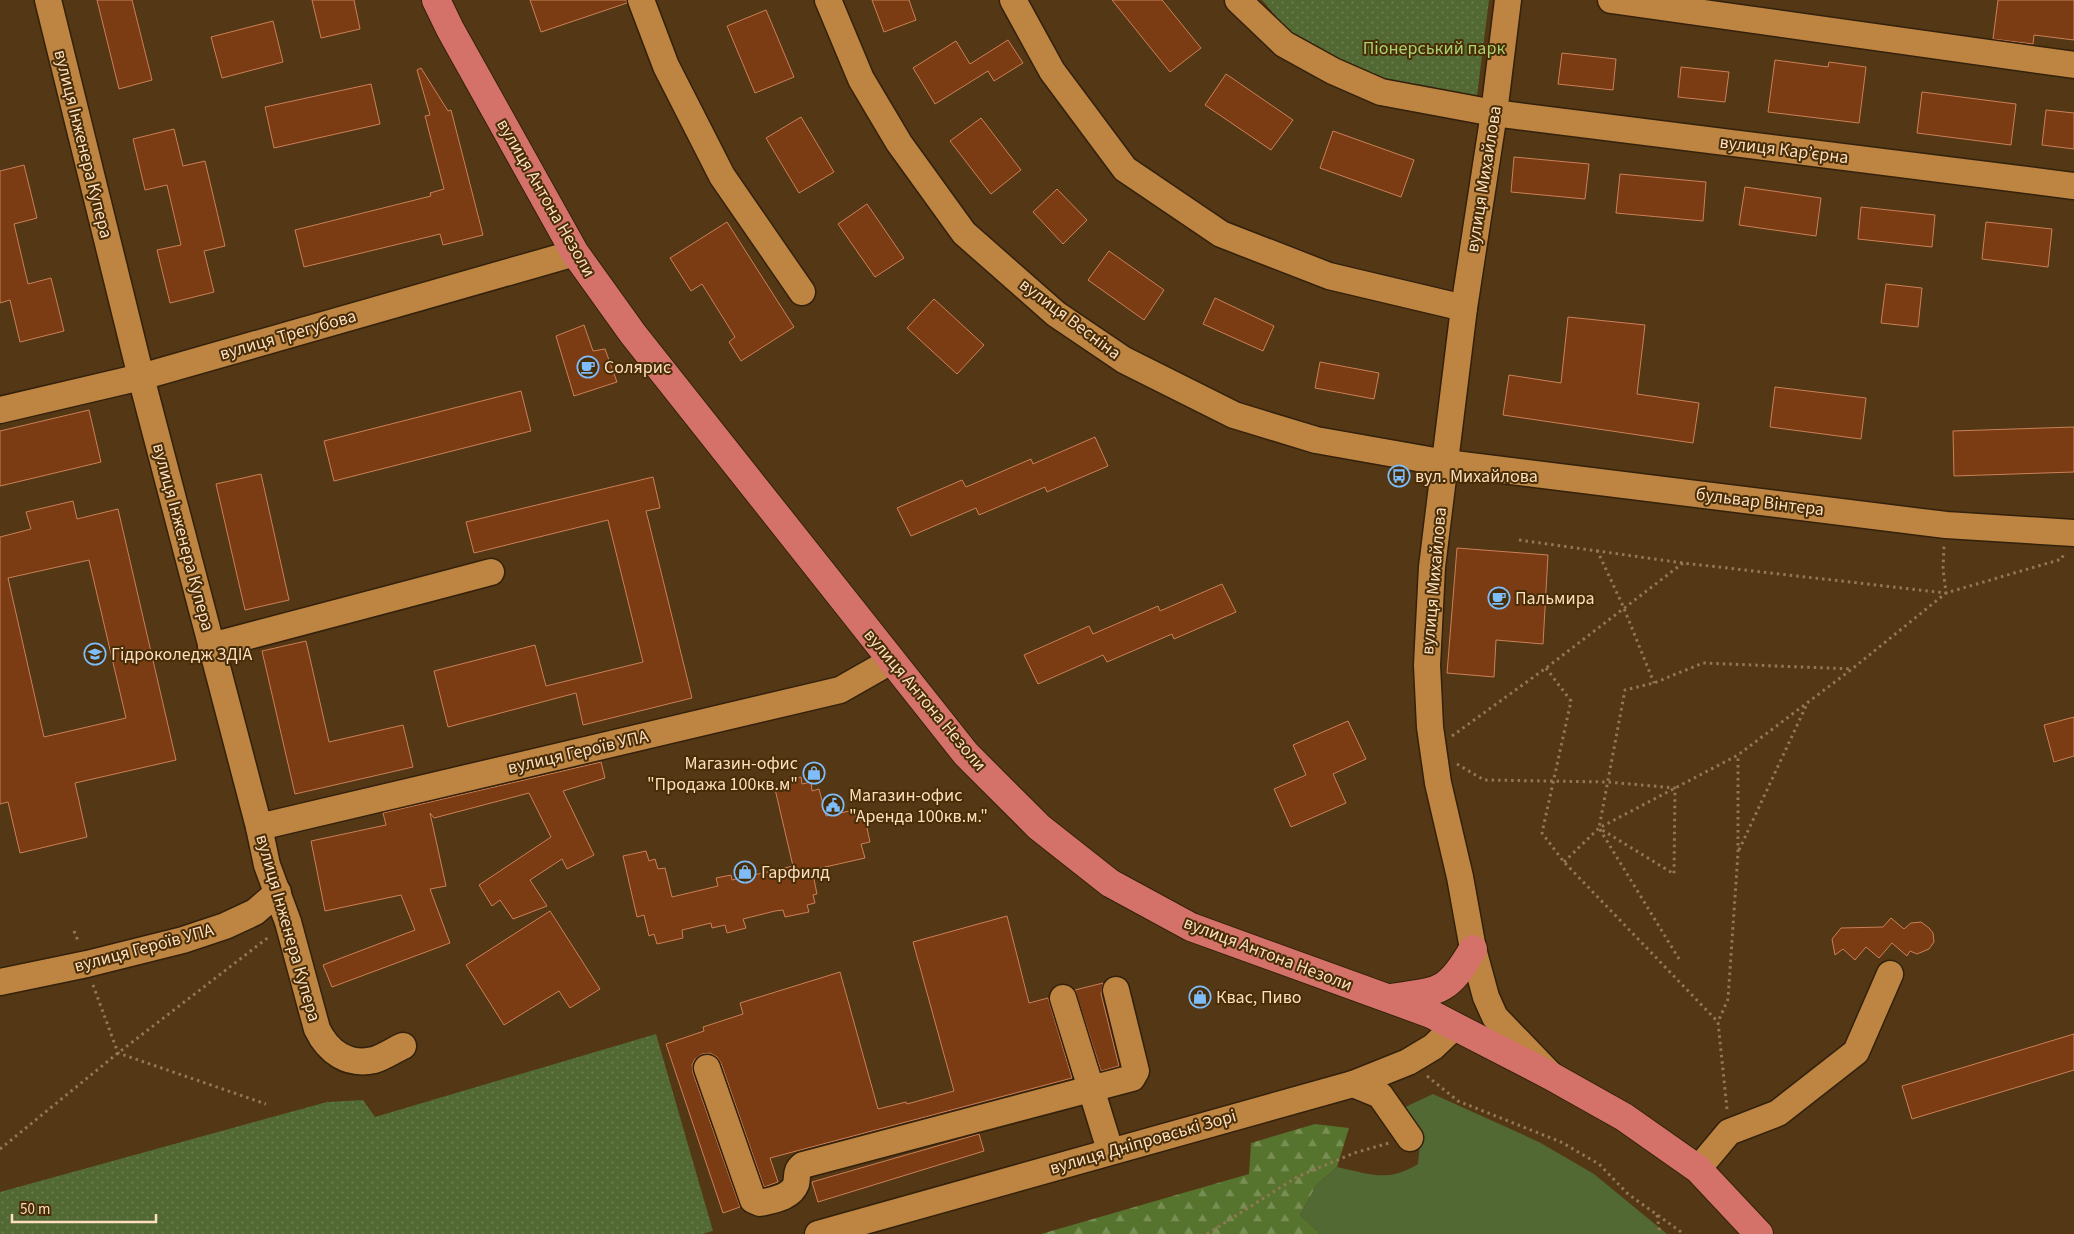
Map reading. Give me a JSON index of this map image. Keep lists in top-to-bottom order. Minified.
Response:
{"streets":{"main road":["вулиця Антона Незоли"],"street":["вулиця Інженера Купера","вулиця Кар’єрна","вулиця Михайлова","вулиця Весніна","вулиця Трегубова","бульвар Вінтера","вулиця Героїв УПА","вулиця Дніпровські Зорі"]},"crossings":[["вулиця Інженера Купера","вулиця Трегубова"],["вулиця Інженера Купера","вулиця Героїв УПА"],["вулиця Кар’єрна","вулиця Михайлова"],["вулиця Михайлова","вулиця Антона Незоли"],["вулиця Михайлова","вулиця Весніна"],["вулиця Михайлова","бульвар Вінтера"],["вулиця Антона Незоли","вулиця Трегубова"],["вулиця Антона Незоли","вулиця Героїв УПА"],["вулиця Антона Незоли","вулиця Дніпровські Зорі"],["вулиця Весніна","бульвар Вінтера"]],"parks":["Піонерський парк"],"places":{"cafe":["Солярис","Пальмира"],"bus stop":["вул. Михайлова"],"school or university":["Гідроколедж ЗДIА"],"shop":["Магазин-офис \"Продажа 100кв.м\"","Гарфилд","Квас, Пиво"],"public building":["Магазин-офис \"Аренда 100кв.м.\""]},"scale_bar":"50 m"}
